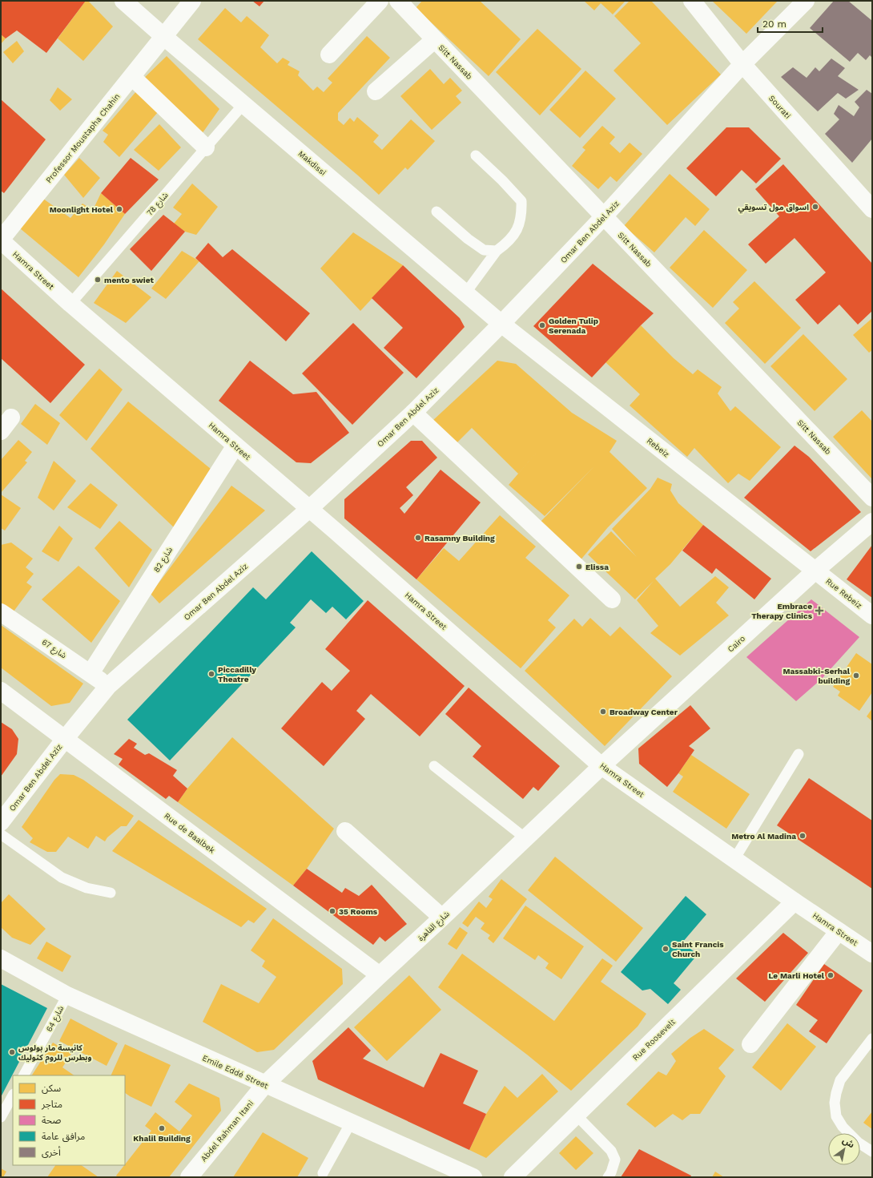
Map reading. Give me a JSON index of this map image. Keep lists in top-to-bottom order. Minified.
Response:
{"streets":{"street":["Sitt Nassab","Sourati","Professor Moustapha Chahin","Makdissi","Omar Ben Abdel Aziz","Hamra Street","Rebeiz","شارع 82","Rue Rebeiz","Cairo","شارع 67","Rue de Baalbek","شارع القاهرة","Rue Roosevelt","Emile Eddé Street","Abdel Rahman Itani"],"lane":["شارع 78","شارع 64"]},"crossings":[["Sitt Nassab","Omar Ben Abdel Aziz"],["Sourati","Omar Ben Abdel Aziz"],["Professor Moustapha Chahin","Makdissi"],["Professor Moustapha Chahin","Hamra Street"],["Makdissi","شارع 78"],["Makdissi","Omar Ben Abdel Aziz"],["Makdissi","Rebeiz"],["شارع 78","Hamra Street"],["Omar Ben Abdel Aziz","Hamra Street"],["Omar Ben Abdel Aziz","Rebeiz"],["Omar Ben Abdel Aziz","شارع 67"],["Omar Ben Abdel Aziz","Rue de Baalbek"],["Hamra Street","شارع 82"],["Hamra Street","Cairo"],["Hamra Street","شارع القاهرة"],["Hamra Street","Rue Roosevelt"],["Rebeiz","Rue Rebeiz"],["Rebeiz","Cairo"],["شارع 82","شارع 67"],["Rue Rebeiz","Cairo"],["Cairo","شارع القاهرة"],["Rue de Baalbek","شارع القاهرة"],["شارع القاهرة","Emile Eddé Street"],["شارع القاهرة","Abdel Rahman Itani"],["شارع 64","Emile Eddé Street"],["Emile Eddé Street","Abdel Rahman Itani"]],"places":{"other":["اسواق مول تسويقي","Moonlight Hotel","mento swiet","Golden Tulip Serenada","Rasamny Building","Elissa","Piccadilly Theatre","Massabki-Serhal building","Broadway Center","Metro Al Madina","35 Rooms","Saint Francis Church","Le Marli Hotel","كانيسة مار بولوس وبطرس للروم كثوليك","Khalil Building"],"health":["Embrace Therapy Clinics"]},"legend":["سكن","متاجر","صحة","مرافق عامة","أخرى"],"scale_bar":"20 m","north":"top right"}
